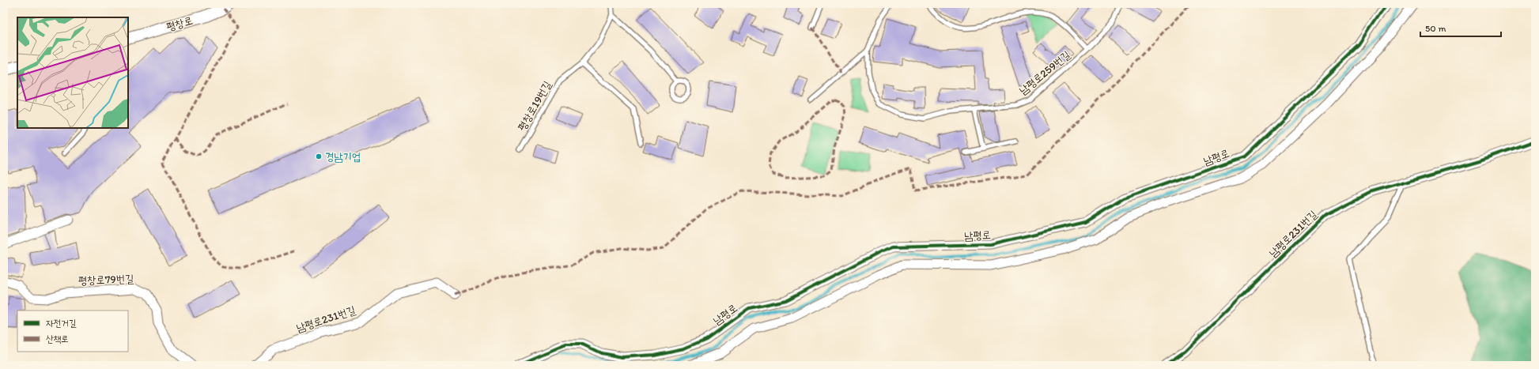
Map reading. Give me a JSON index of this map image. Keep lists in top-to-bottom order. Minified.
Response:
{"streets":{"street":["평창로","남평로","남평로231번길","평창로79번길"],"lane":["남평로259번길","평창로19번길"]},"places":["경남기업"],"legend":["자전거길","산책로"],"scale_bar":"50 m"}
